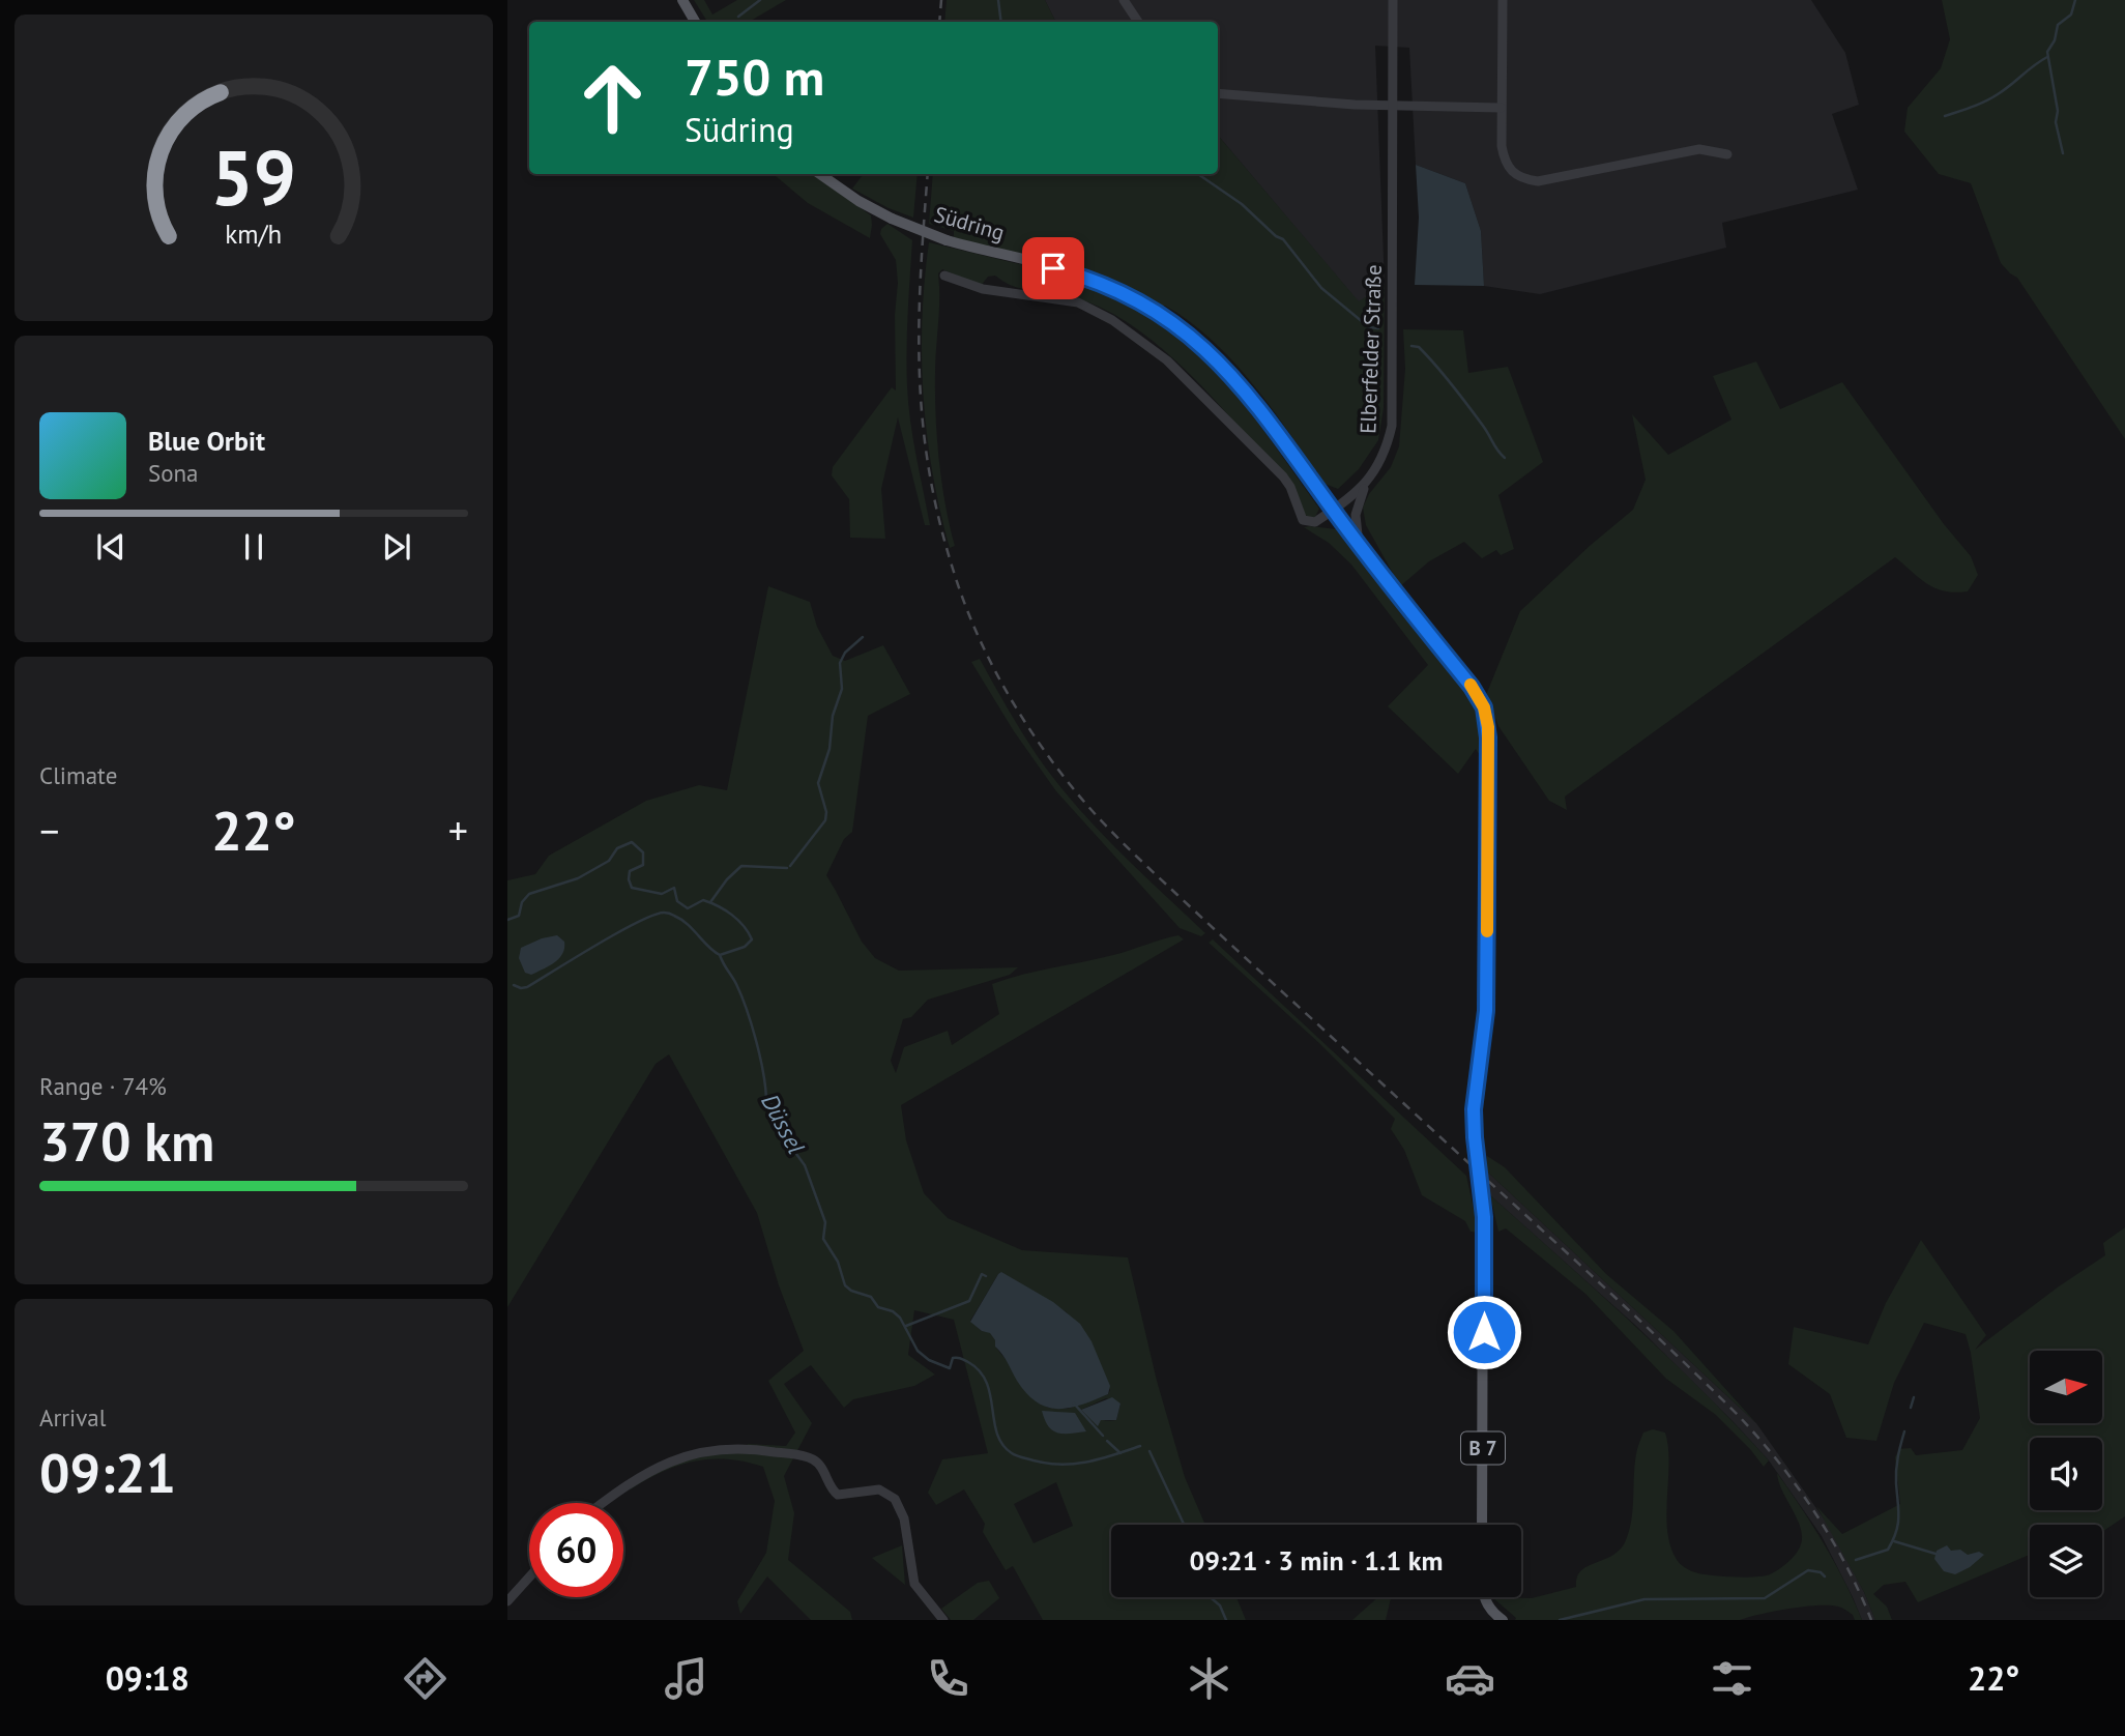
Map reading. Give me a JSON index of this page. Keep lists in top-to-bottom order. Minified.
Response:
{"streets":{"main road":["Südring","B 7"],"street":["Elberfelder Straße"]},"crossings":[["Südring","Elberfelder Straße"],["Südring","B 7"],["Elberfelder Straße","B 7"]],"water":["Düssel"],"north":"right","page":{"turn":["750 m","Südring"],"song":["Blue Orbit","Sona"],"tile":["Climate",["Range · 74%","370 km"],["Arrival","09:21"]],"heat":["−","22°","+"],"limit":"60","trip":"09:21 · 3 min · 1.1 km","tabs":["09:18","22°"],"gauge":["59","km/h"]}}
